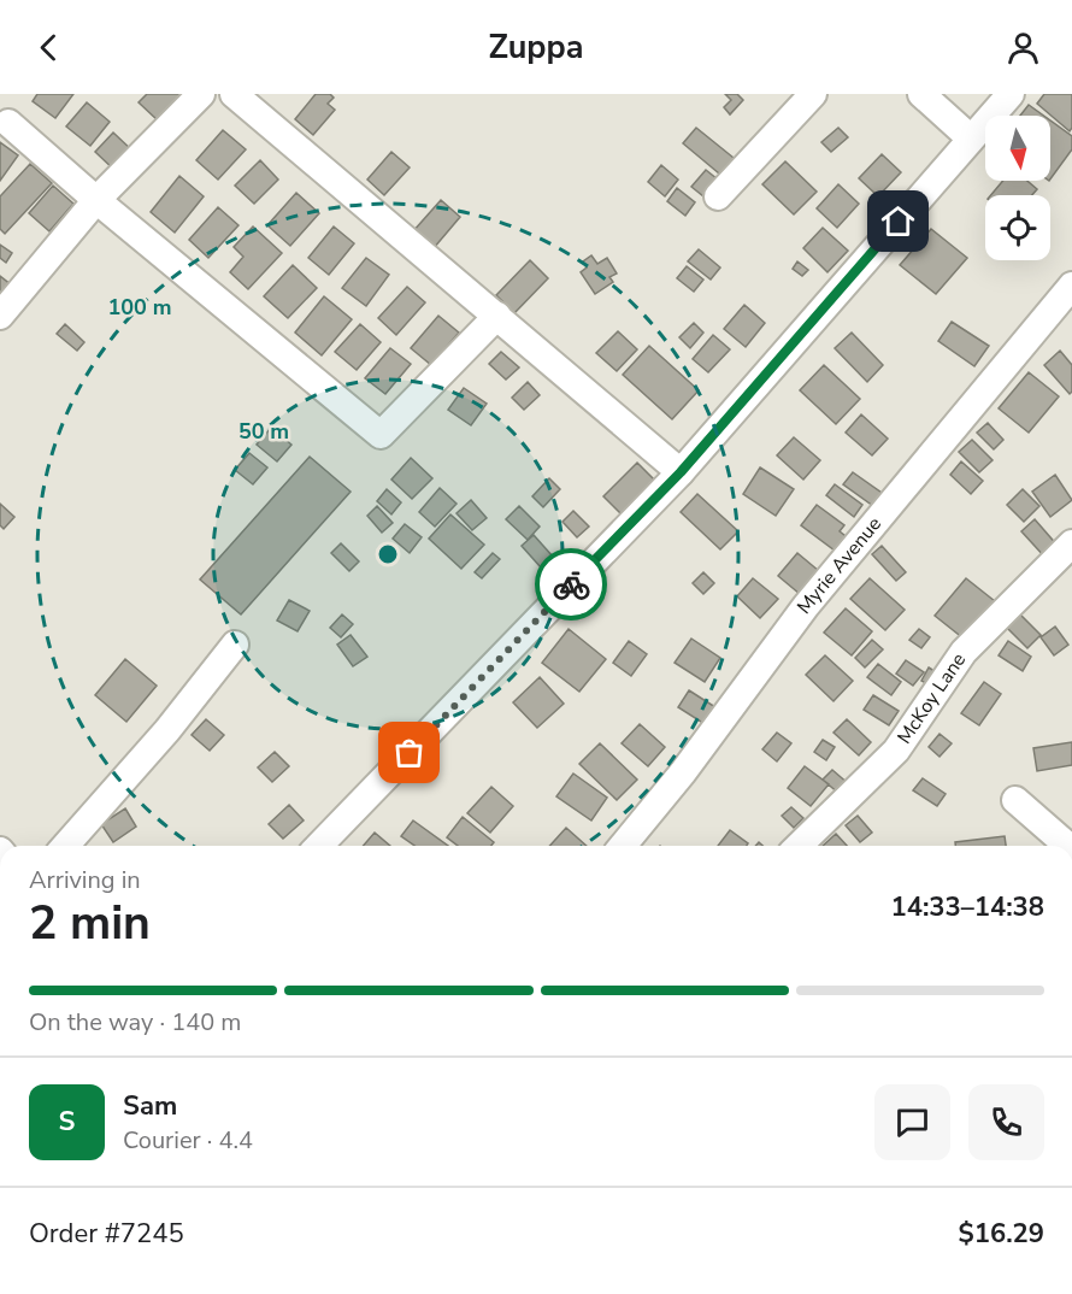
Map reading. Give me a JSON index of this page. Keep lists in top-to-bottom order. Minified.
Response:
{"streets":{"street":["Myrie Avenue","McKoy Lane"]},"north":"bottom","page":{"header":"Zuppa","heading":["2 min","Arriving in","14:33–14:38"],"panel":["Sam","Courier · 4.4","Order #7245","$16.29"],"bar":"On the way · 140 m","round":"S"},"rings":["100 m","50 m"]}
